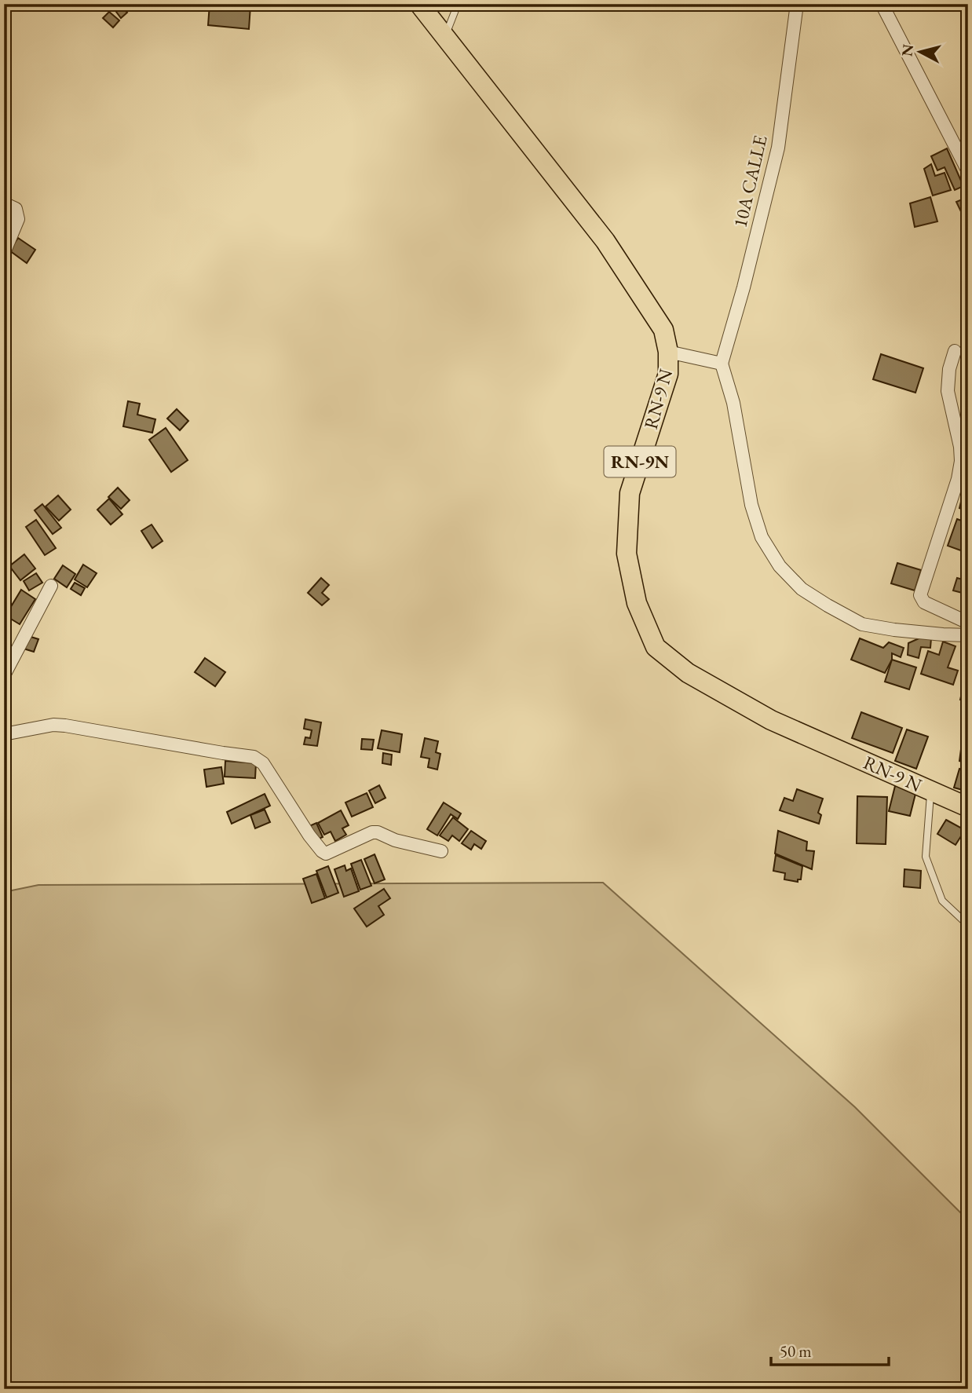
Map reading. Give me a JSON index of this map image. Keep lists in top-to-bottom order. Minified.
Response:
{"streets":{"main road":["RN-9 N","RN-9N"],"street":["10A CALLE"]},"scale_bar":"50 m","north":"left"}
